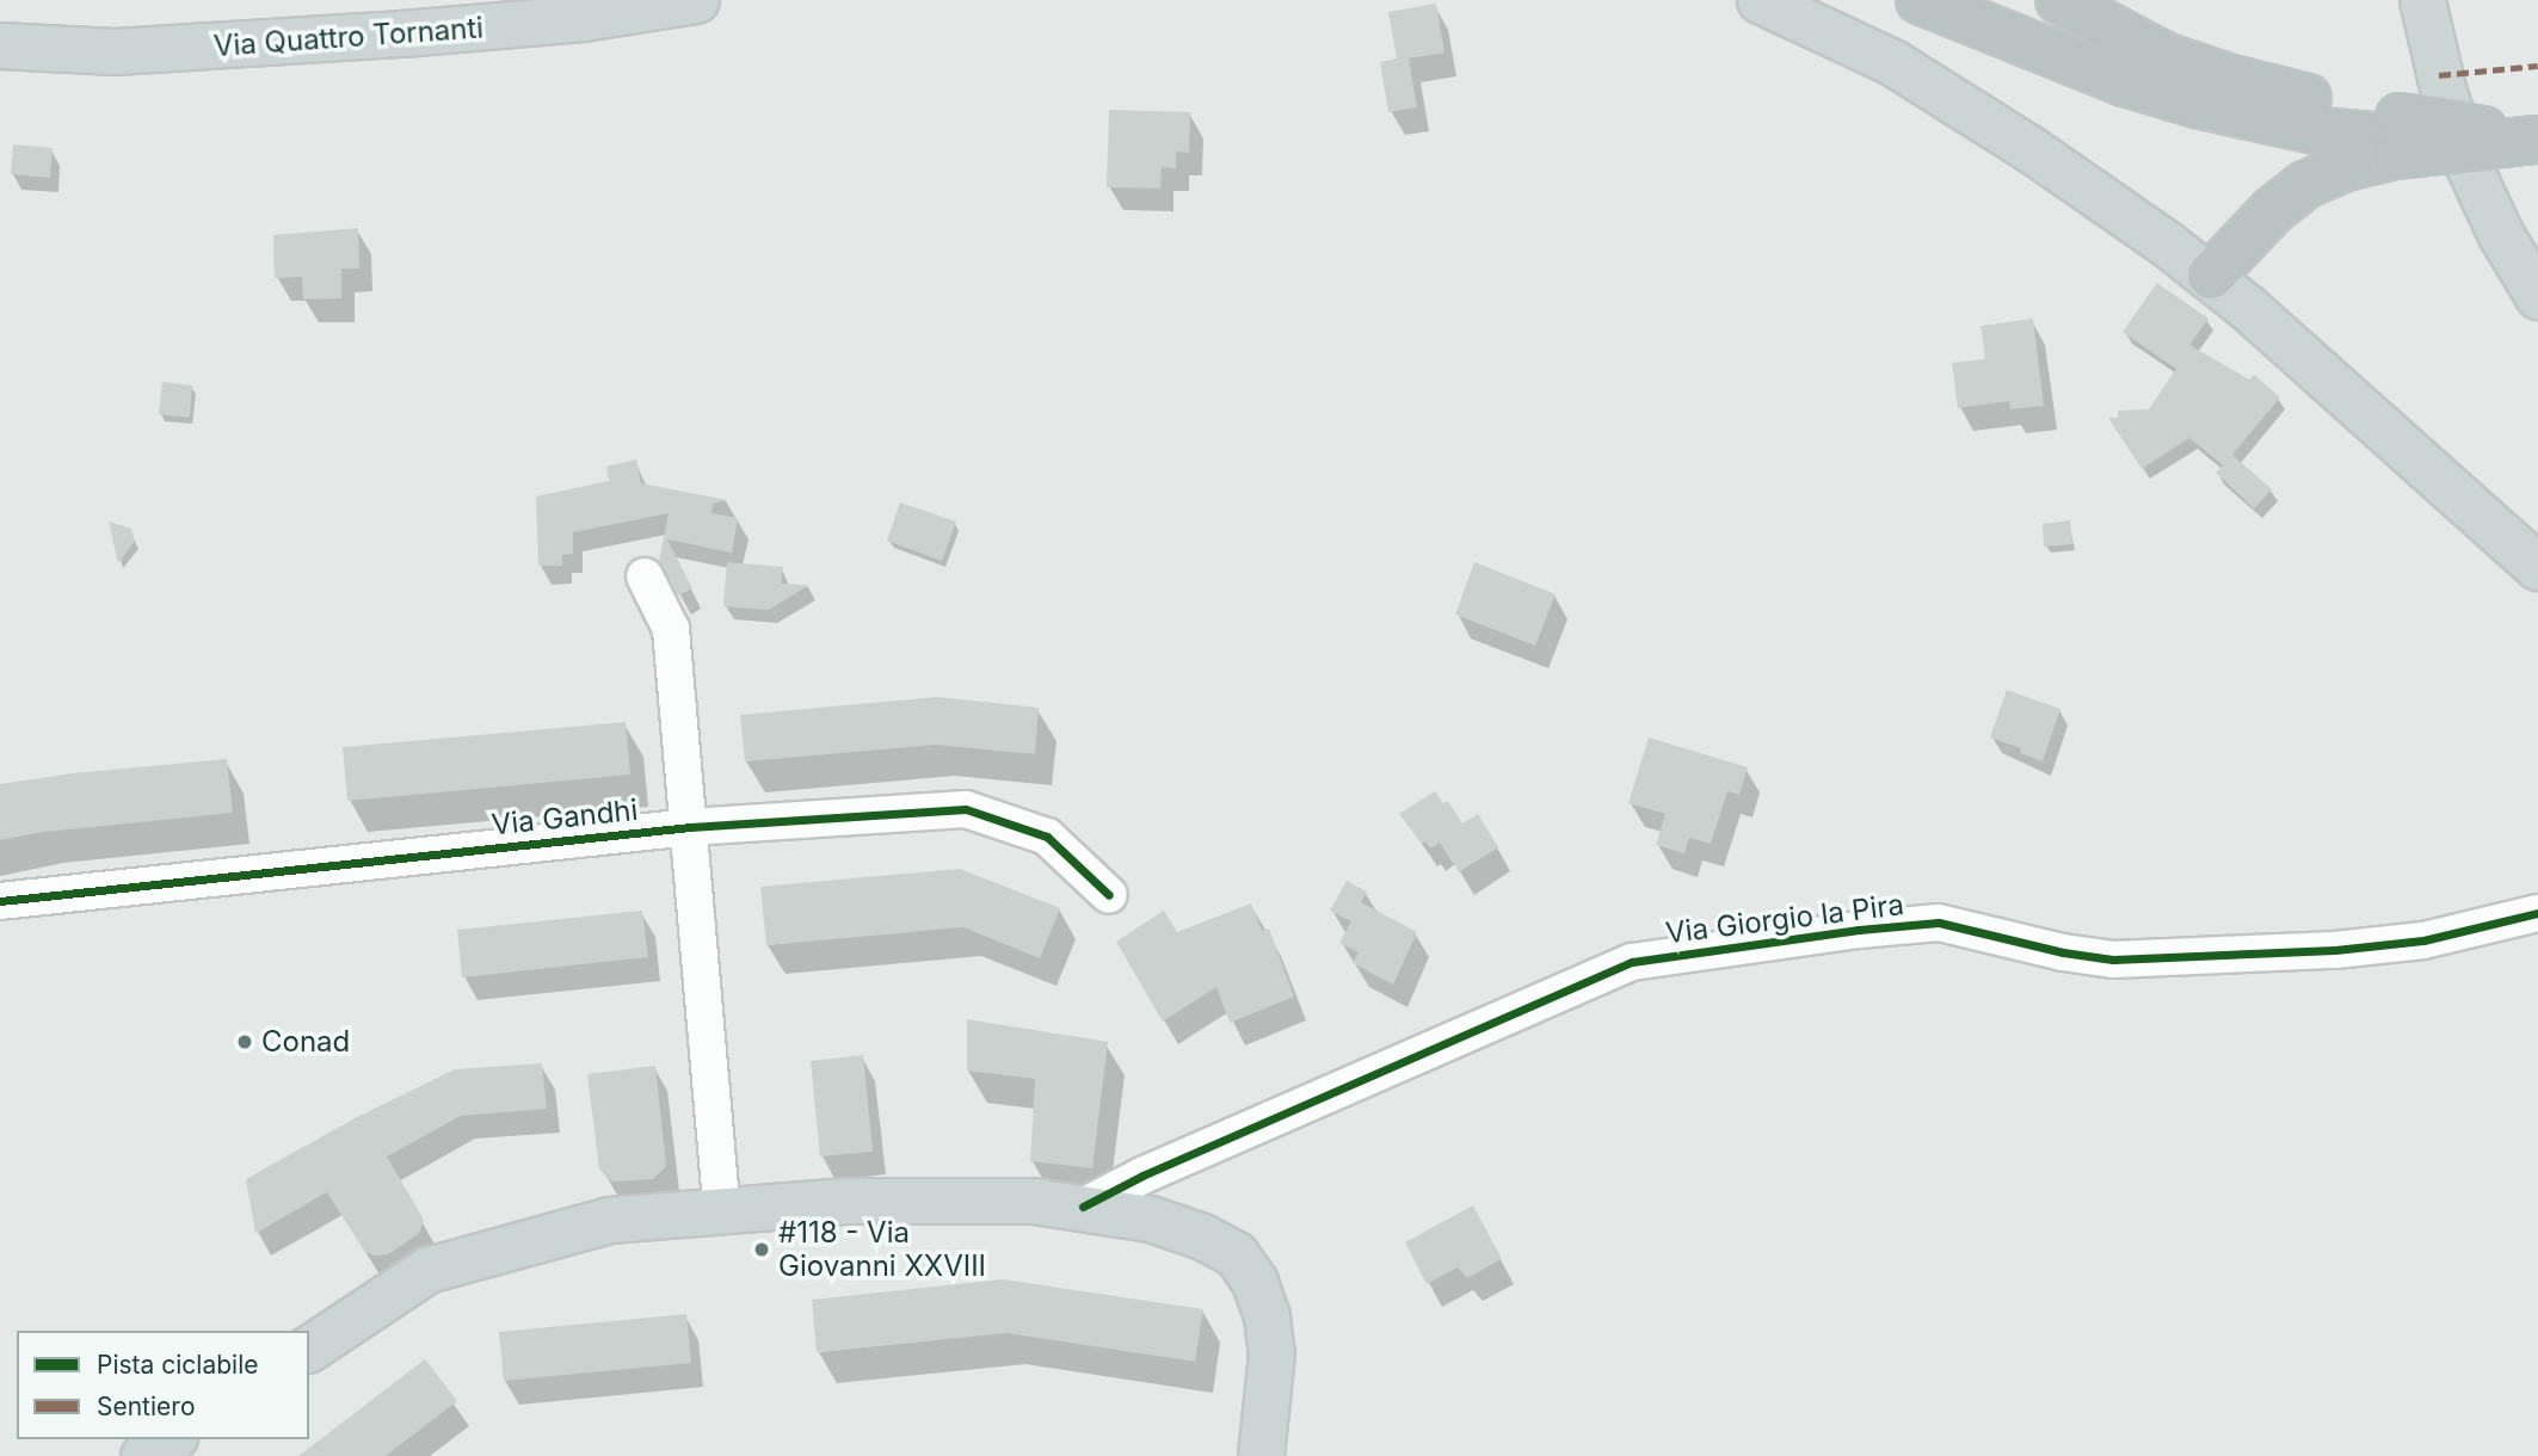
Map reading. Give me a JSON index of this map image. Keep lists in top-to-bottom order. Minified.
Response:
{"streets":{"main road":["Via Quattro Tornanti"],"street":["Via Gandhi","Via Giorgio la Pira"]},"places":["Conad","#118 - Via Giovanni XXVIII"],"legend":["Pista ciclabile","Sentiero"]}
